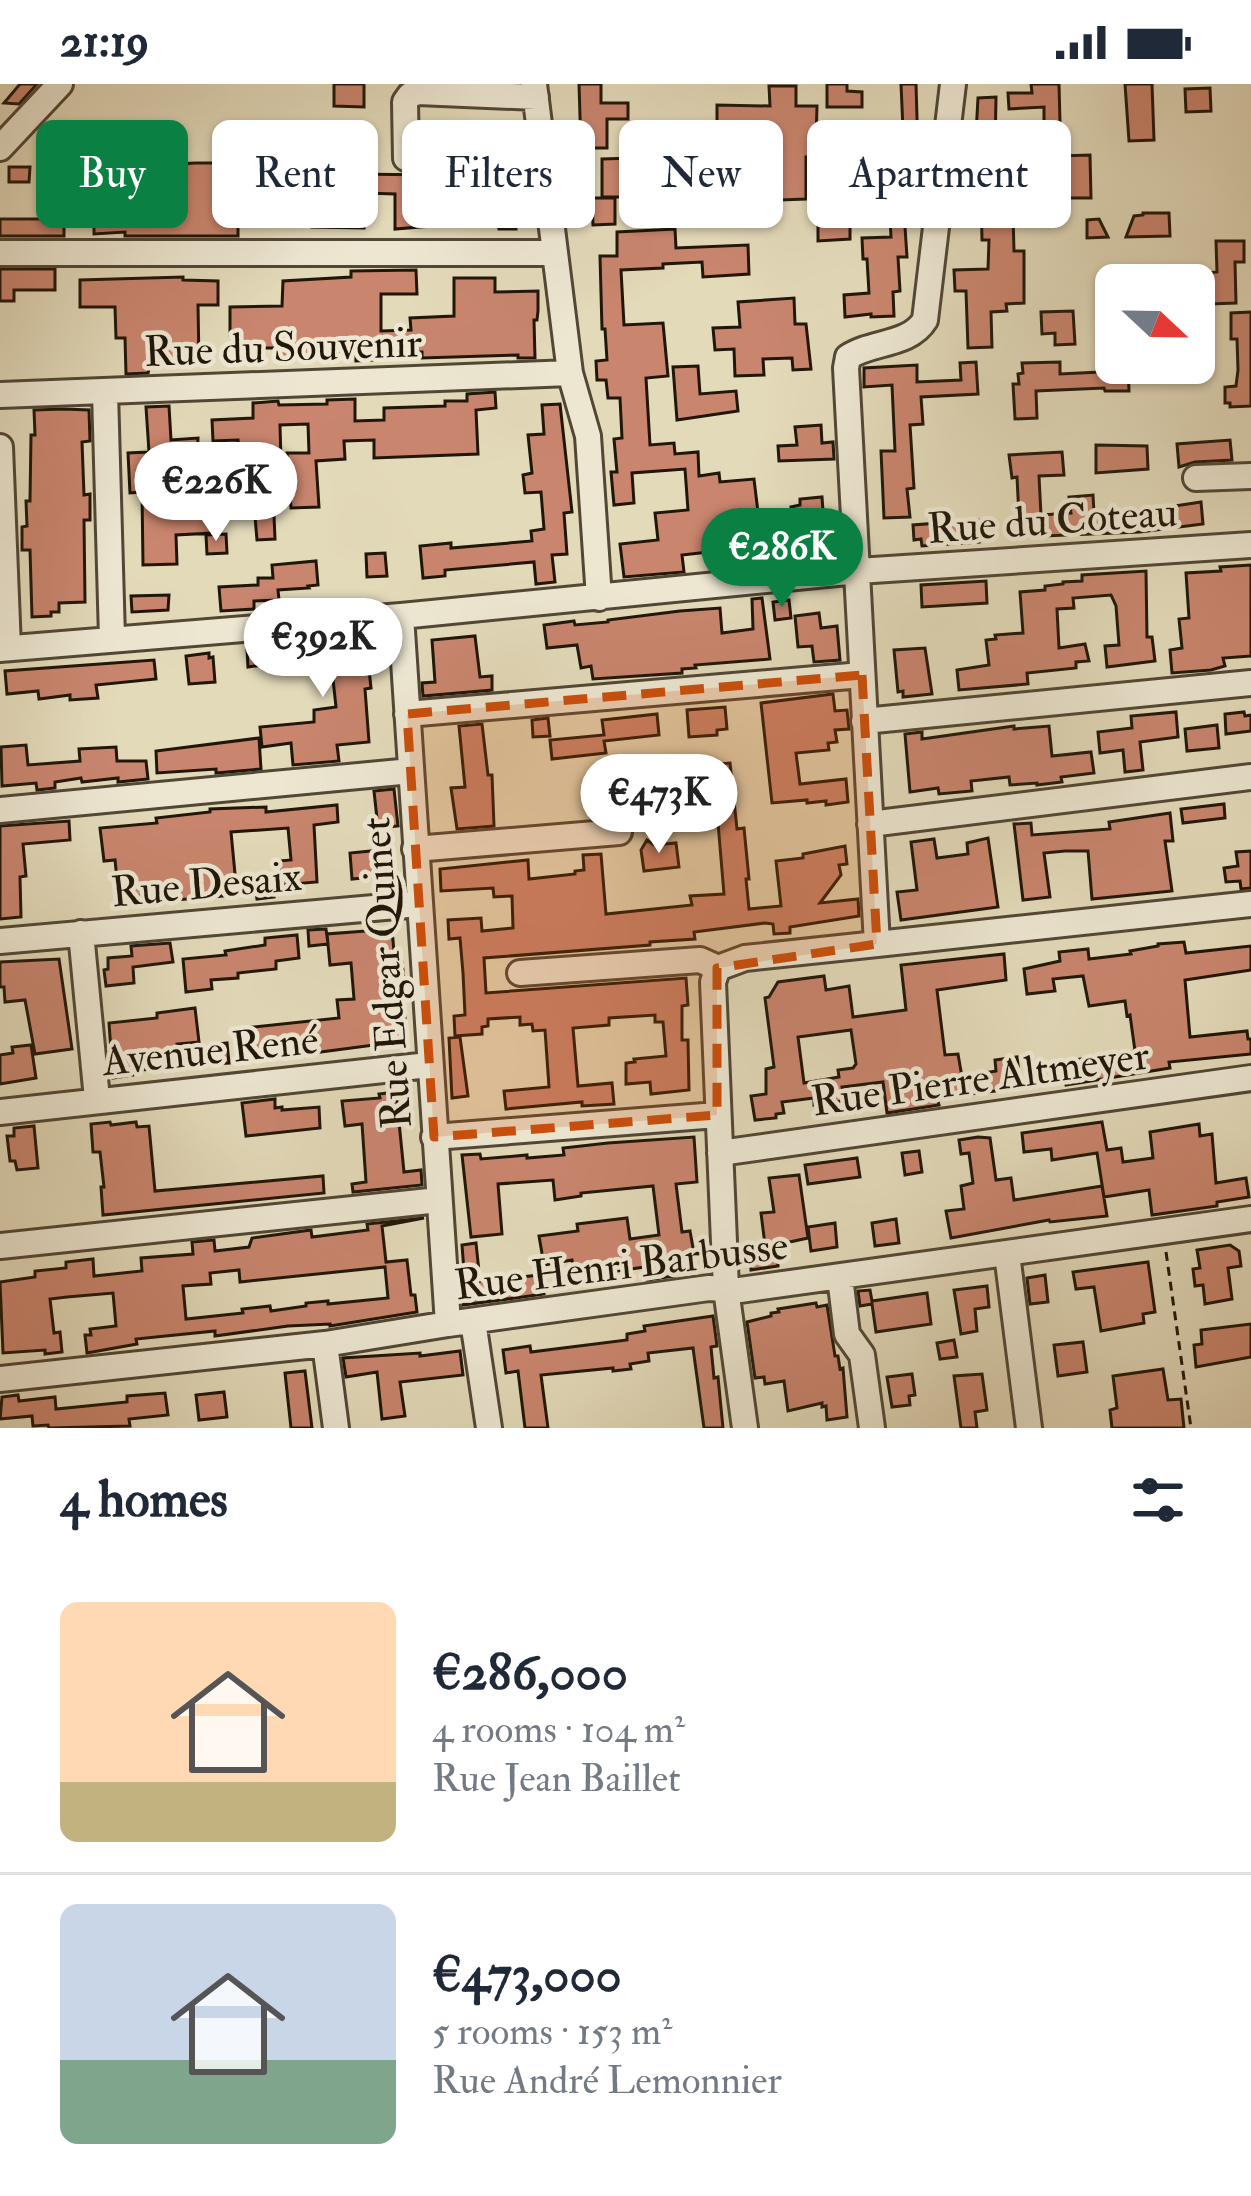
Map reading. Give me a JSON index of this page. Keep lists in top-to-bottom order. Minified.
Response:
{"streets":{"street":["Rue du Souvenir","Rue du Coteau","Rue Desaix","Rue Edgar Quinet","Avenue René","Rue Pierre Altmeyer","Rue Henri Barbusse"]},"crossings":[["Rue du Coteau","Rue Edgar Quinet"],["Rue Desaix","Rue Edgar Quinet"],["Rue Edgar Quinet","Avenue René"],["Rue Edgar Quinet","Rue Henri Barbusse"]],"north":"right","page":{"status":"21:19","chip":["Buy","Rent","Filters","New","Apartment"],"price":["€226K","€286K","€392K","€473K"],"heading":"4 homes","list":[{"name":"€286,000","note":"4 rooms · 104 m² · Rue Jean Baillet"},{"name":"€473,000","note":"5 rooms · 153 m² · Rue André Lemonnier"}]}}
